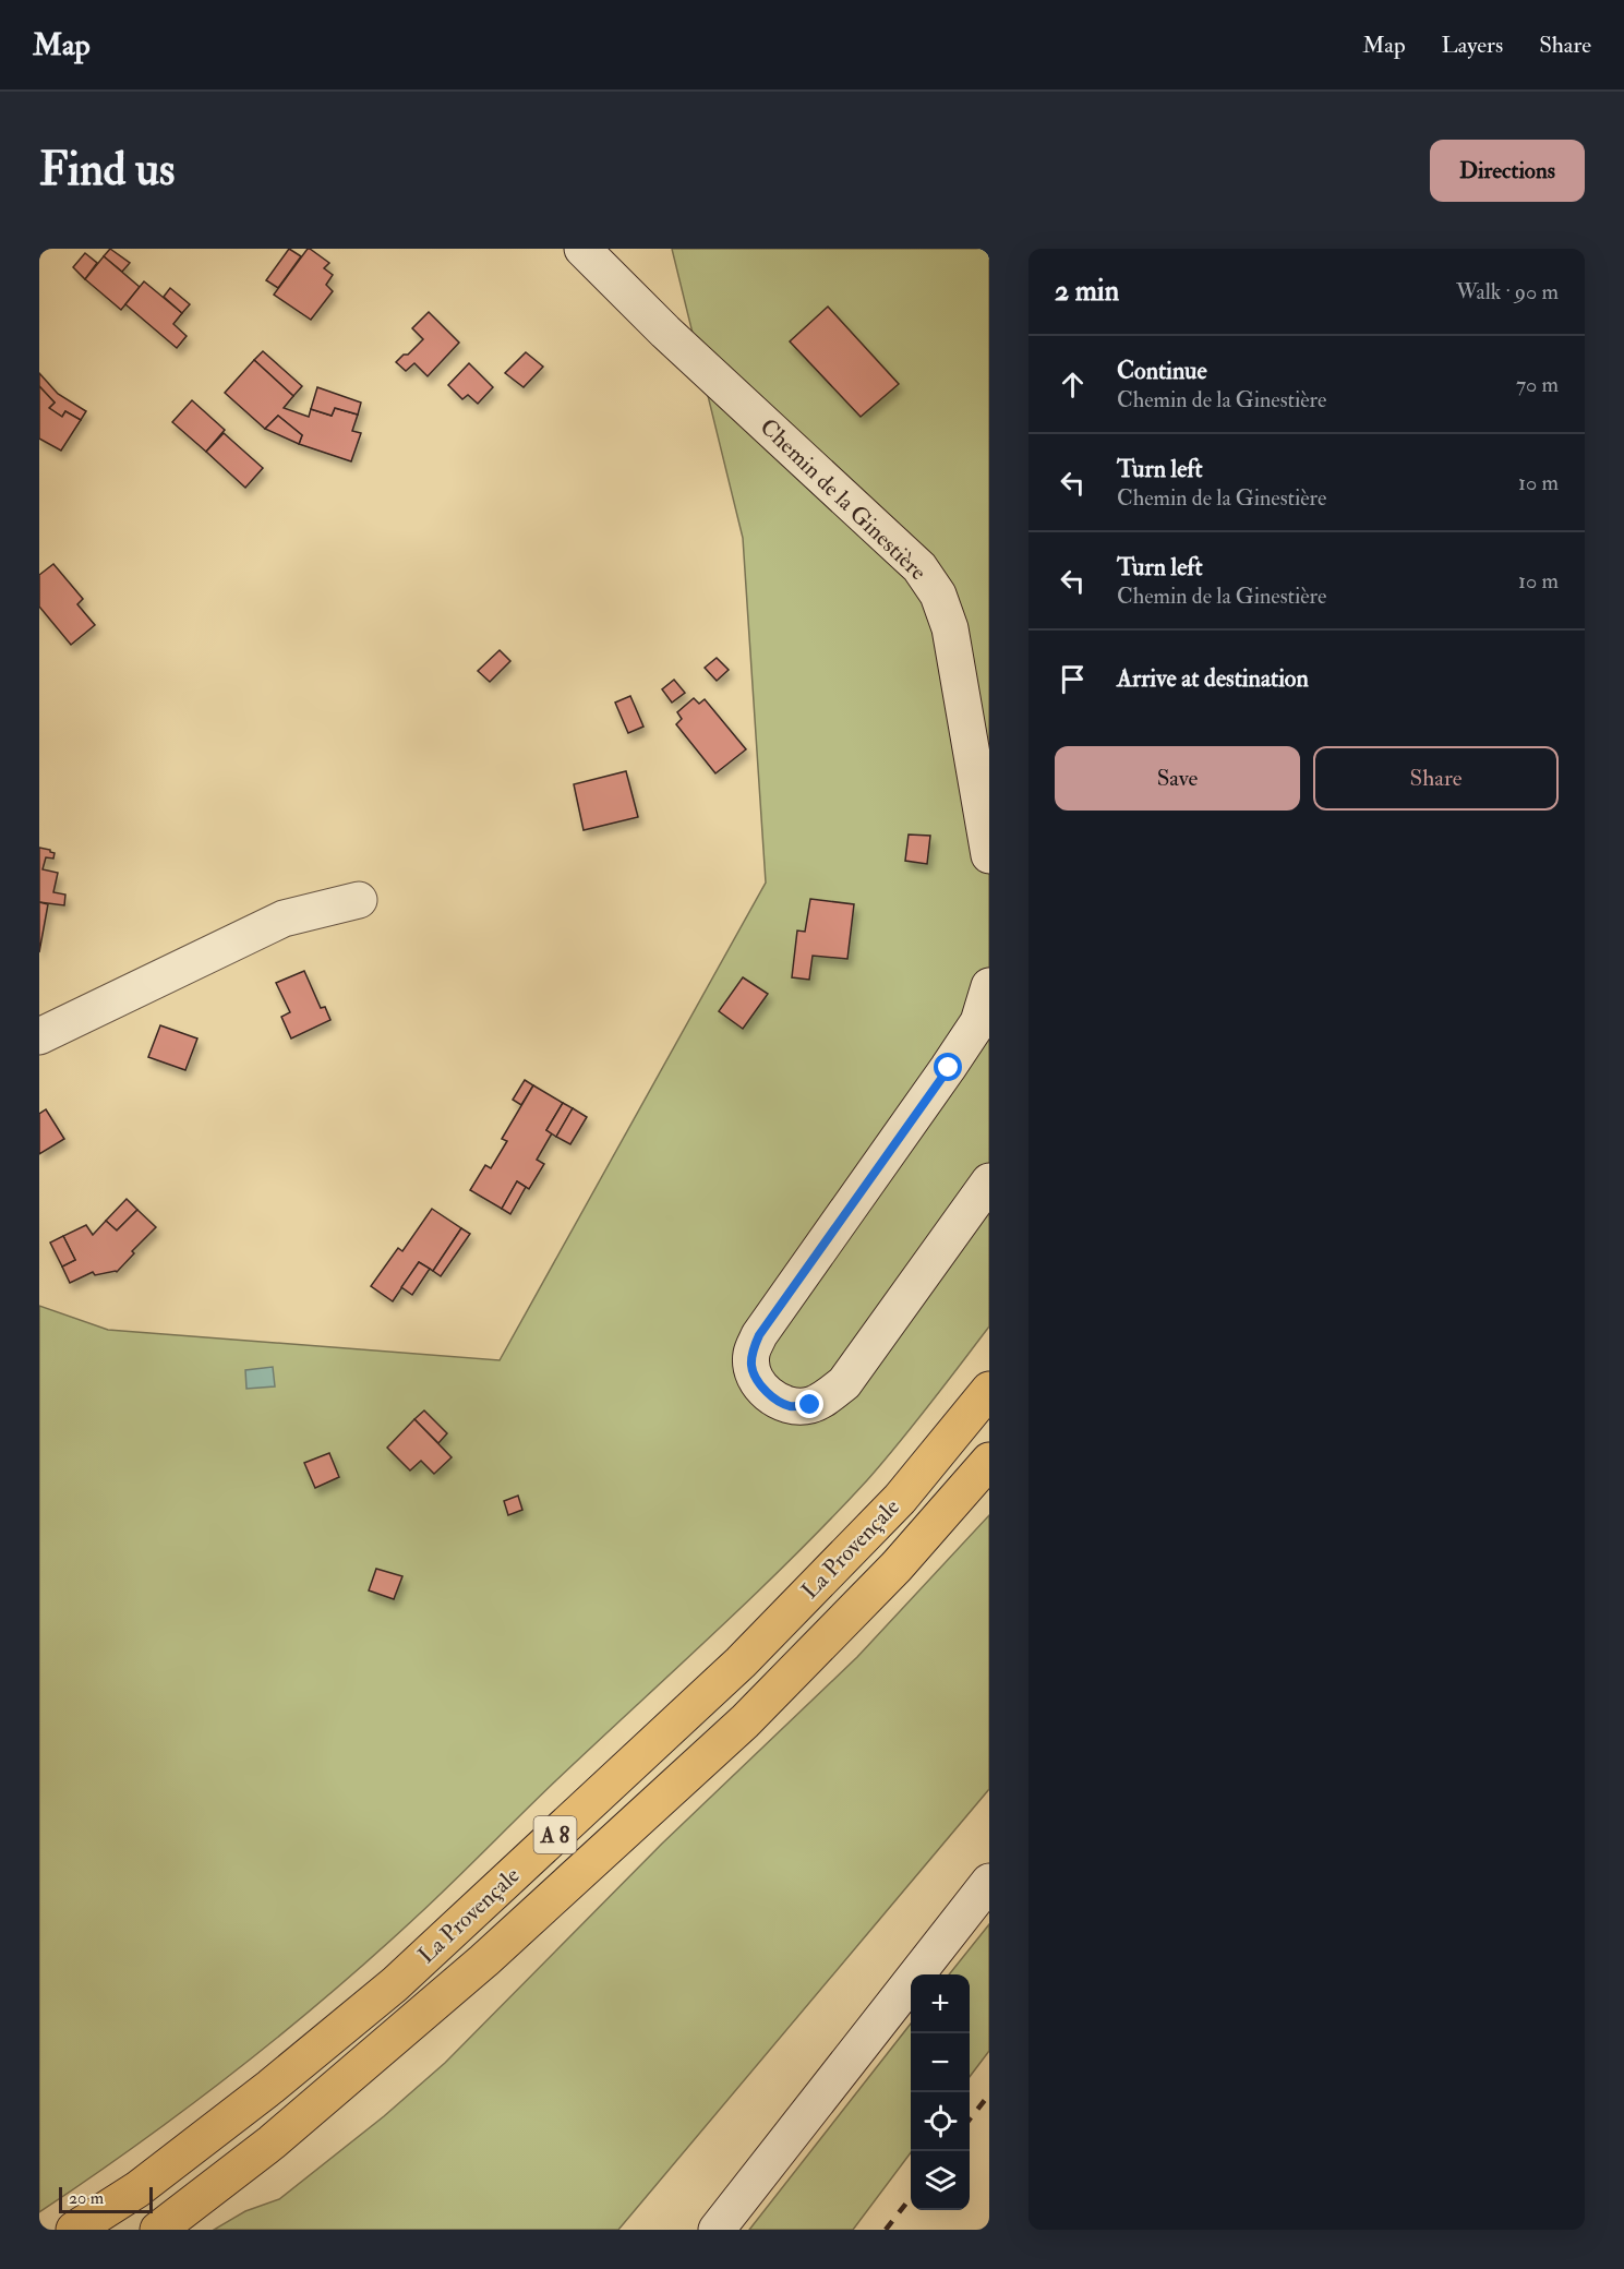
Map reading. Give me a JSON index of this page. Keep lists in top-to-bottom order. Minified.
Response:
{"streets":{"highway":["La Provençale","A 8"],"main road":["Chemin de la Ginestière"]},"scale_bar":"20 m","page":{"header":"Map","nav":["Map","Layers","Share"],"buttons":["Directions",["Save","Share"]],"title":"Find us","heading":["2 min","Walk · 90 m"],"list":[["Continue","Chemin de la Ginestière","70 m"],["Turn left","Chemin de la Ginestière","10 m"],["Turn left","Chemin de la Ginestière","10 m"],"Arrive at destination"],"map_buttons":["+","−"],"scale":"20 m"}}
